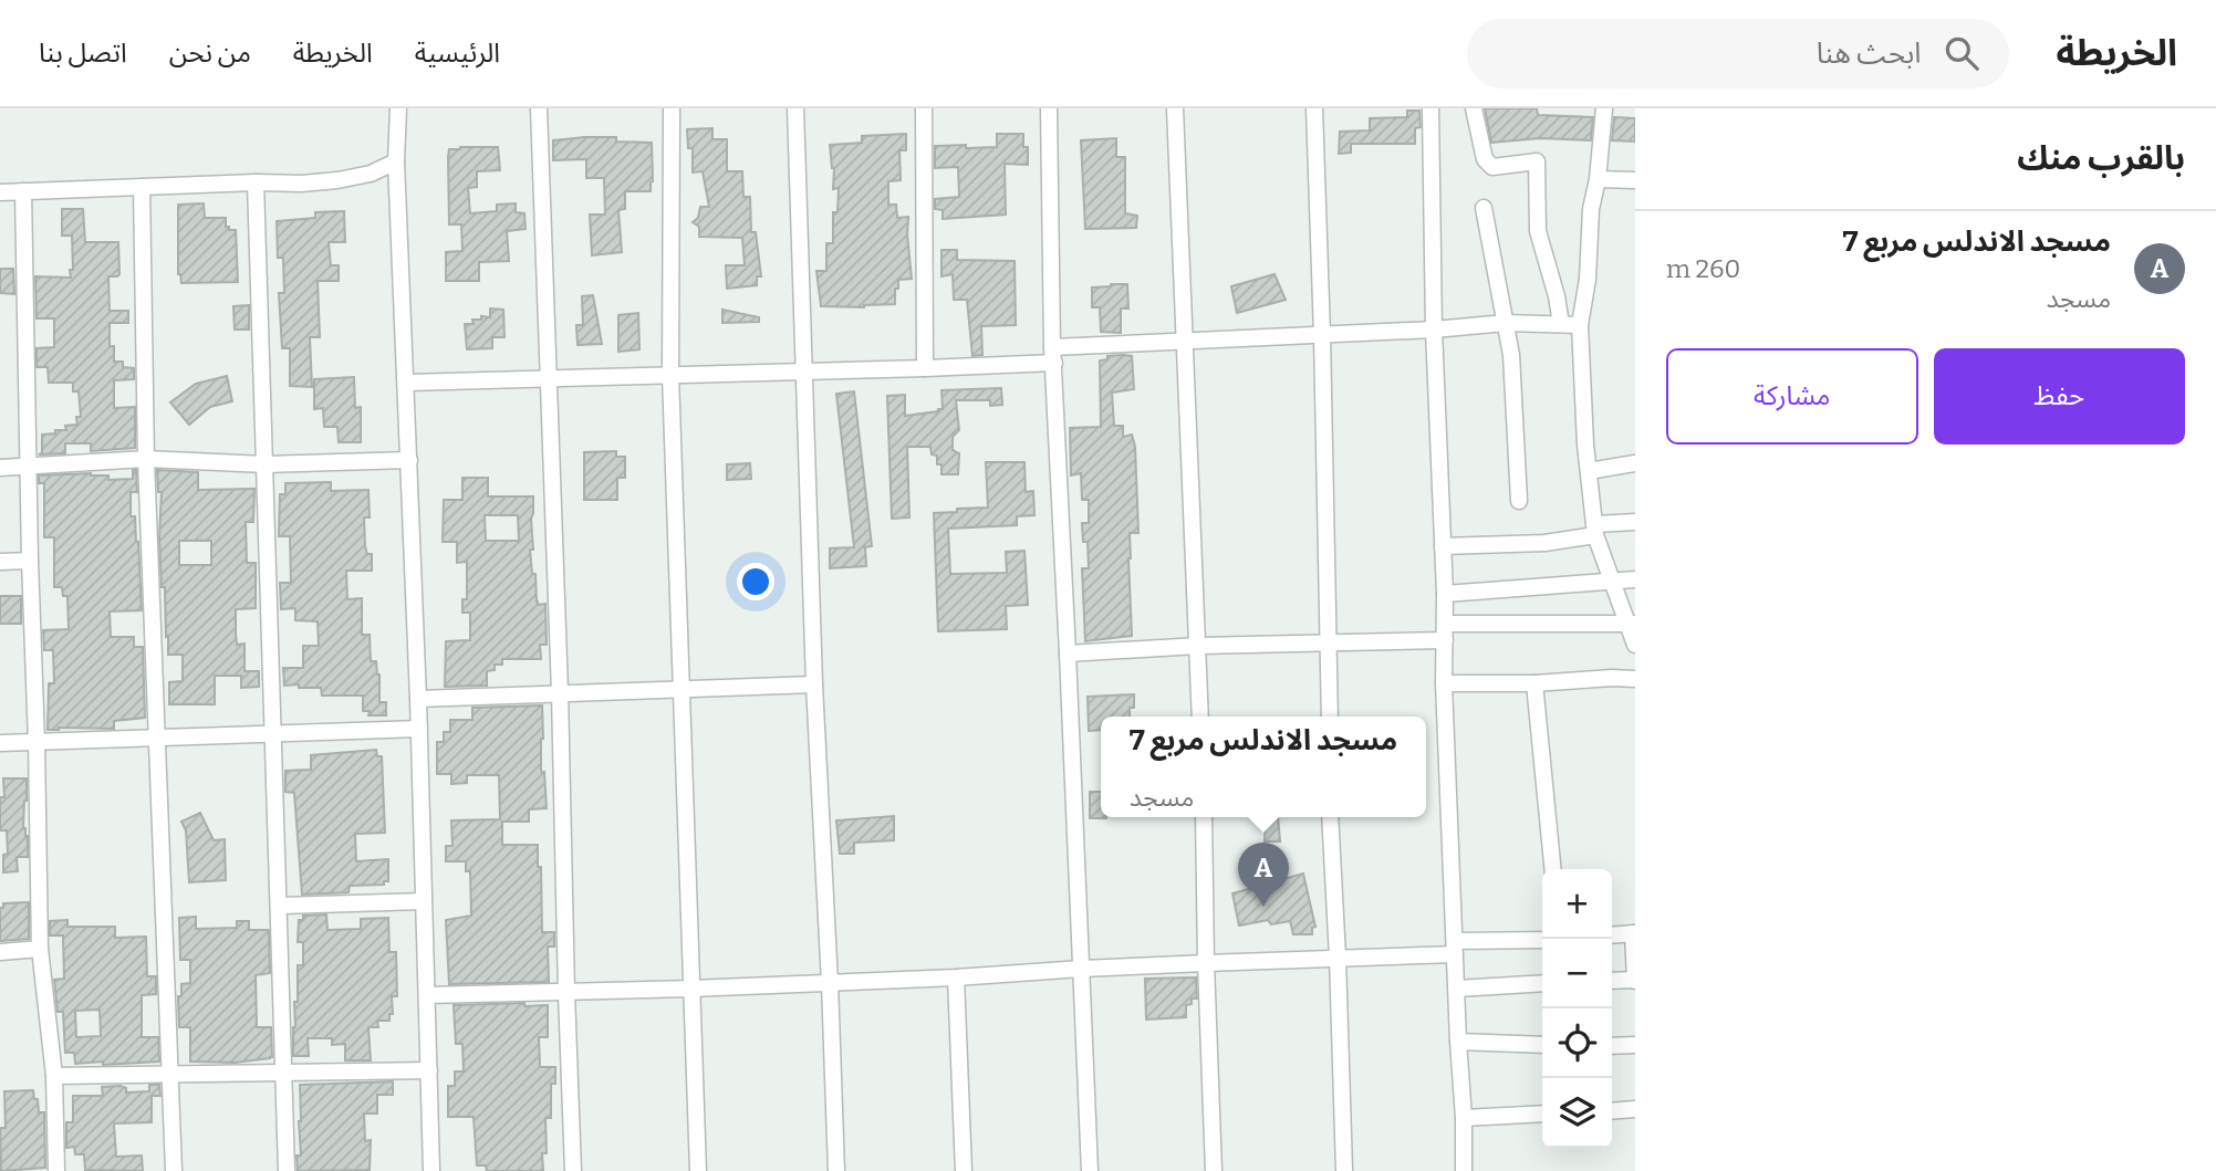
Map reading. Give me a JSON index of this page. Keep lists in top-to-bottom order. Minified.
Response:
{"page":{"header":"الخريطة","search":"ابحث هنا","nav":["الرئيسية","الخريطة","من نحن","اتصل بنا"],"heading":"بالقرب منك","list":[{"mark":"A","name":"مسجد الاندلس مربع 7","note":"مسجد","value":"260 m"}],"buttons":["حفظ","مشاركة"],"popup":["مسجد الاندلس مربع 7","مسجد"],"pins":"A","map_buttons":["+","−"]}}
